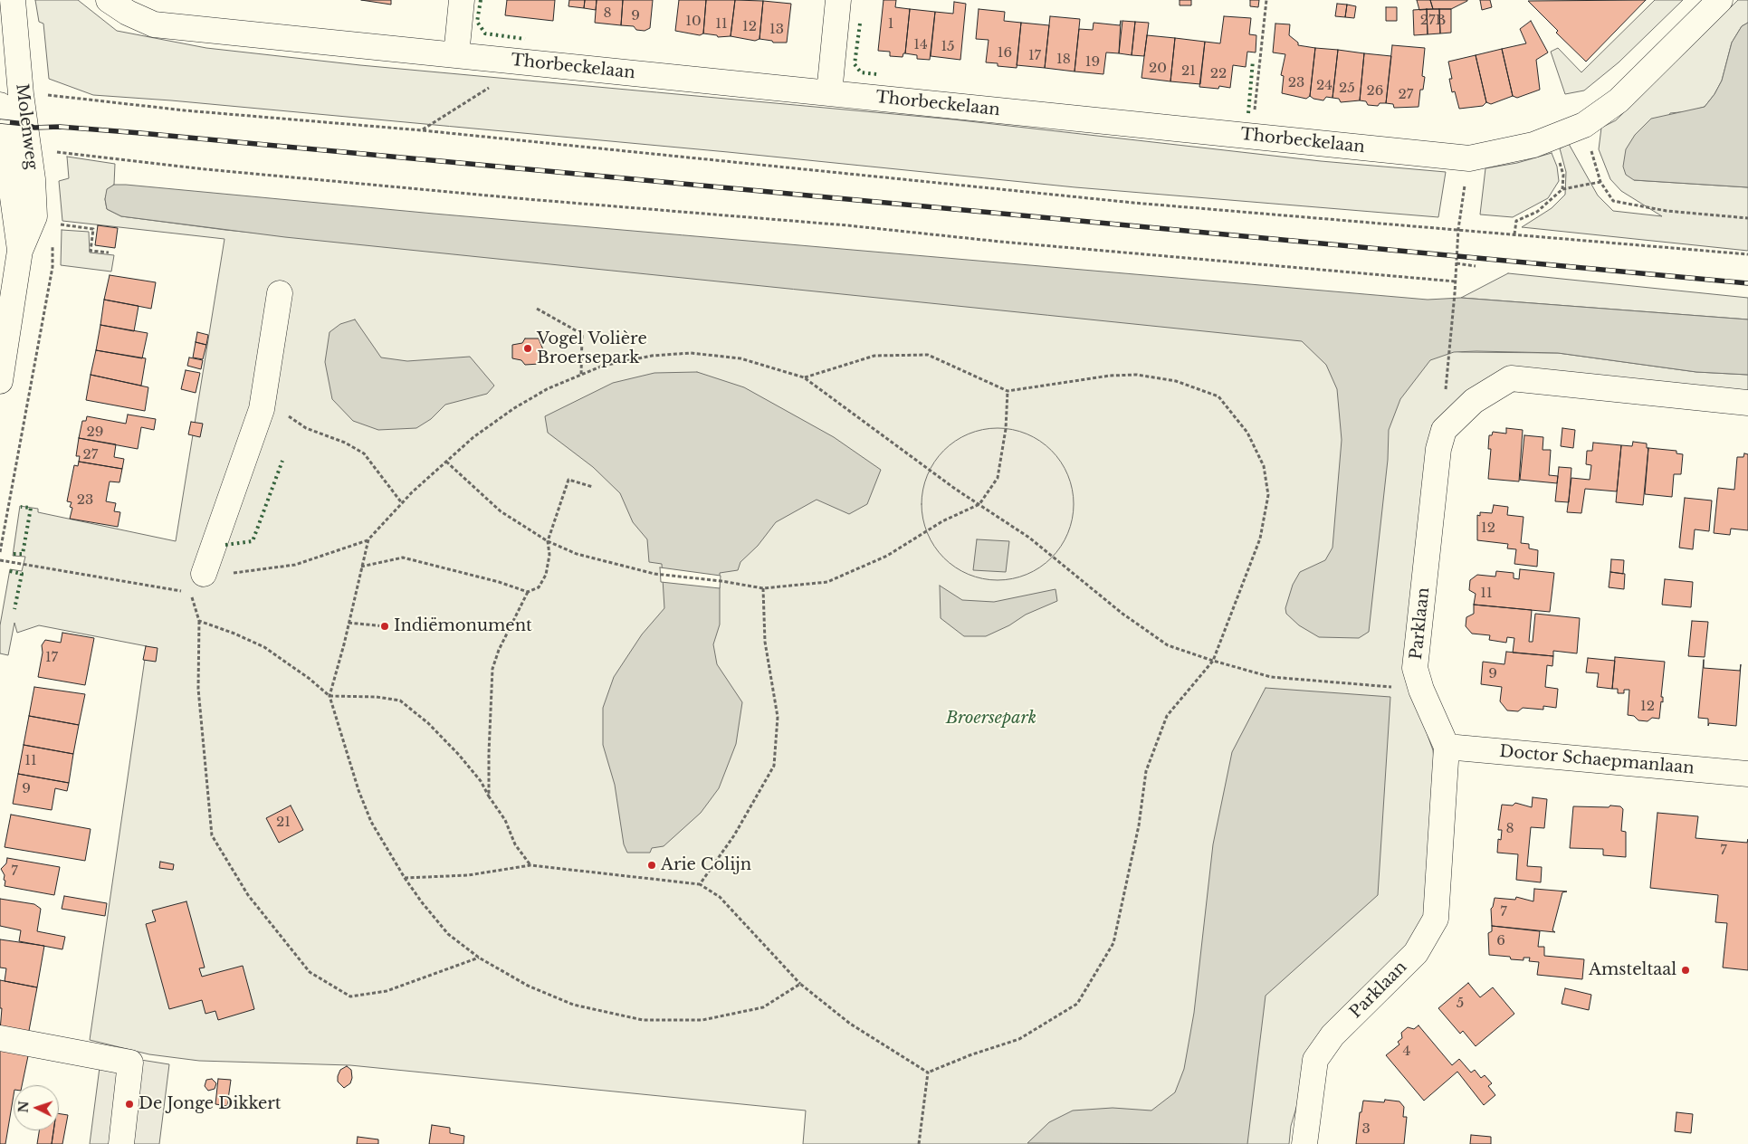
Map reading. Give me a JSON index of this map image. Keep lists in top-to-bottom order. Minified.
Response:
{"streets":{"street":["Thorbeckelaan","Molenweg","Parklaan","Doctor Schaepmanlaan"]},"crossings":[["Parklaan","Doctor Schaepmanlaan"]],"parks":["Broersepark"],"places":["Vogel Volière Broersepark","Indiëmonument","Arie Colijn","Amsteltaal","De Jonge Dikkert"],"house_numbers":["8","9","27B","10","11","1","12","13","14","15","16","17","18","19","20","21","22","23","24","25","26","27","29","27","23","12","11","17","9","12","11","9","21","8","7","7","7","6","5","4","3"],"north":"left"}
